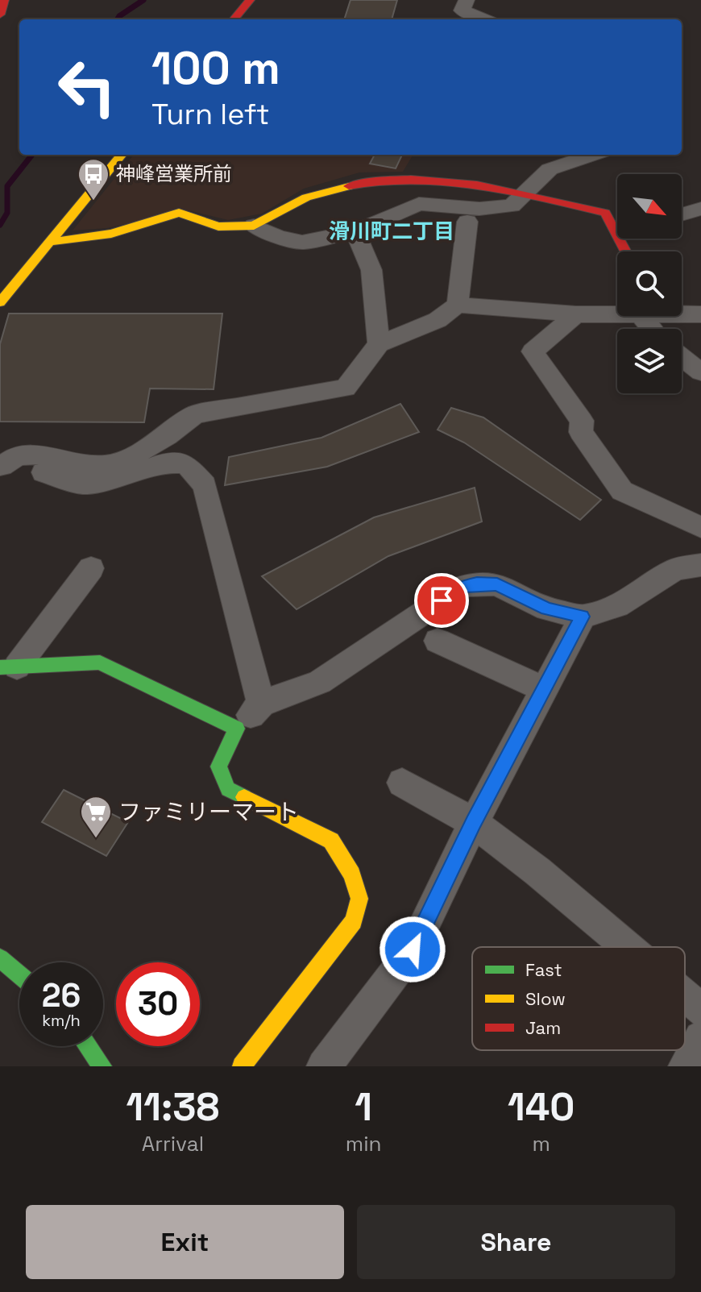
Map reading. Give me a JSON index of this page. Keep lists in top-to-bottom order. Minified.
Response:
{"districts":["滑川町二丁目"],"places":{"bus stop":["神峰営業所前"],"supermarket":["ファミリーマート"]},"legend":["Fast","Slow","Jam"],"north":"bottom right","page":{"turn":["100 m","Turn left"],"speed":"26 km/h","limit":"30","eta":["11:38","Arrival","1","min","140","m"],"buttons":["Exit","Share"]}}
